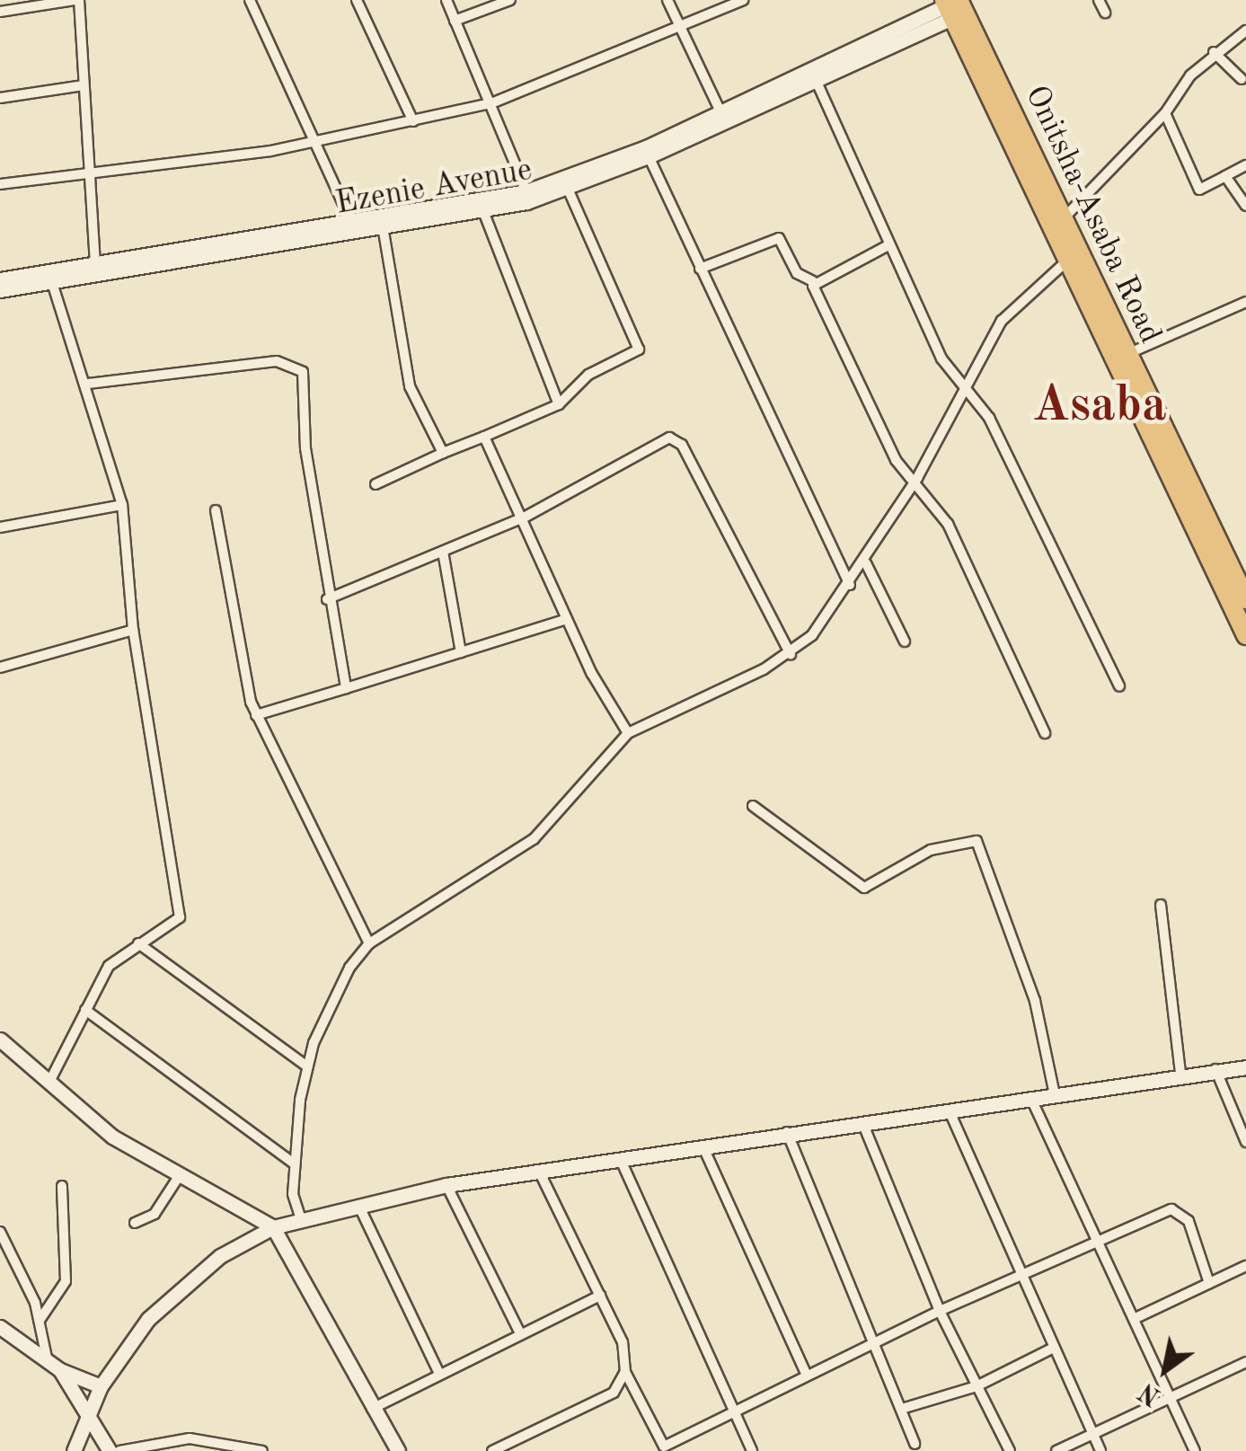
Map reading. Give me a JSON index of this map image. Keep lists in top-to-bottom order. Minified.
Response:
{"streets":{"highway":["Onitsha-Asaba Road"],"street":["Ezenie Avenue"]},"crossings":[["Ezenie Avenue","Onitsha-Asaba Road"]],"districts":["Asaba"],"north":"bottom left"}
